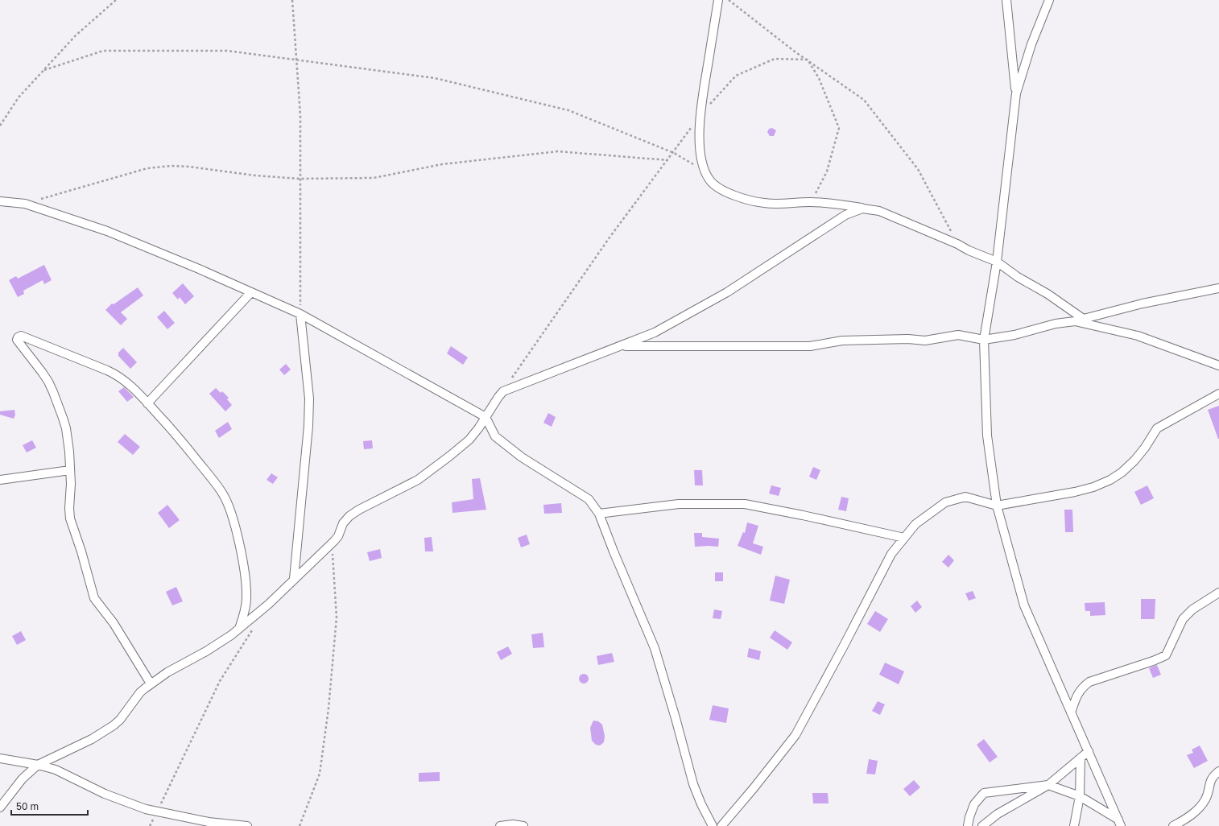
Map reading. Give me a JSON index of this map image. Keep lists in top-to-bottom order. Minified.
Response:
{"scale_bar":"50 m"}
